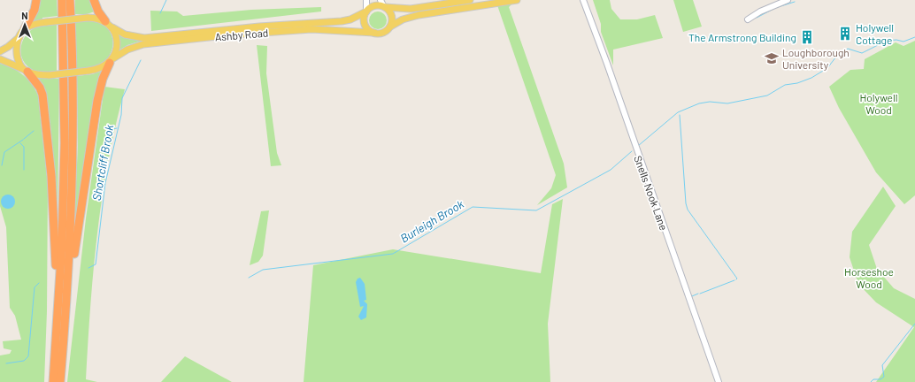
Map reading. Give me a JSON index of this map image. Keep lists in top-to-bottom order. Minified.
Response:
{"streets":{"main road":["Ashby Road"],"street":["Snells Nook Lane"]},"water":["Shortcliff Brook","Burleigh Brook"],"parks":["Holywell Wood","Horseshoe Wood"],"places":{"building":["Holywell Cottage","The Armstrong Building"],"school or university":["Loughborough University"]},"north":"top"}
